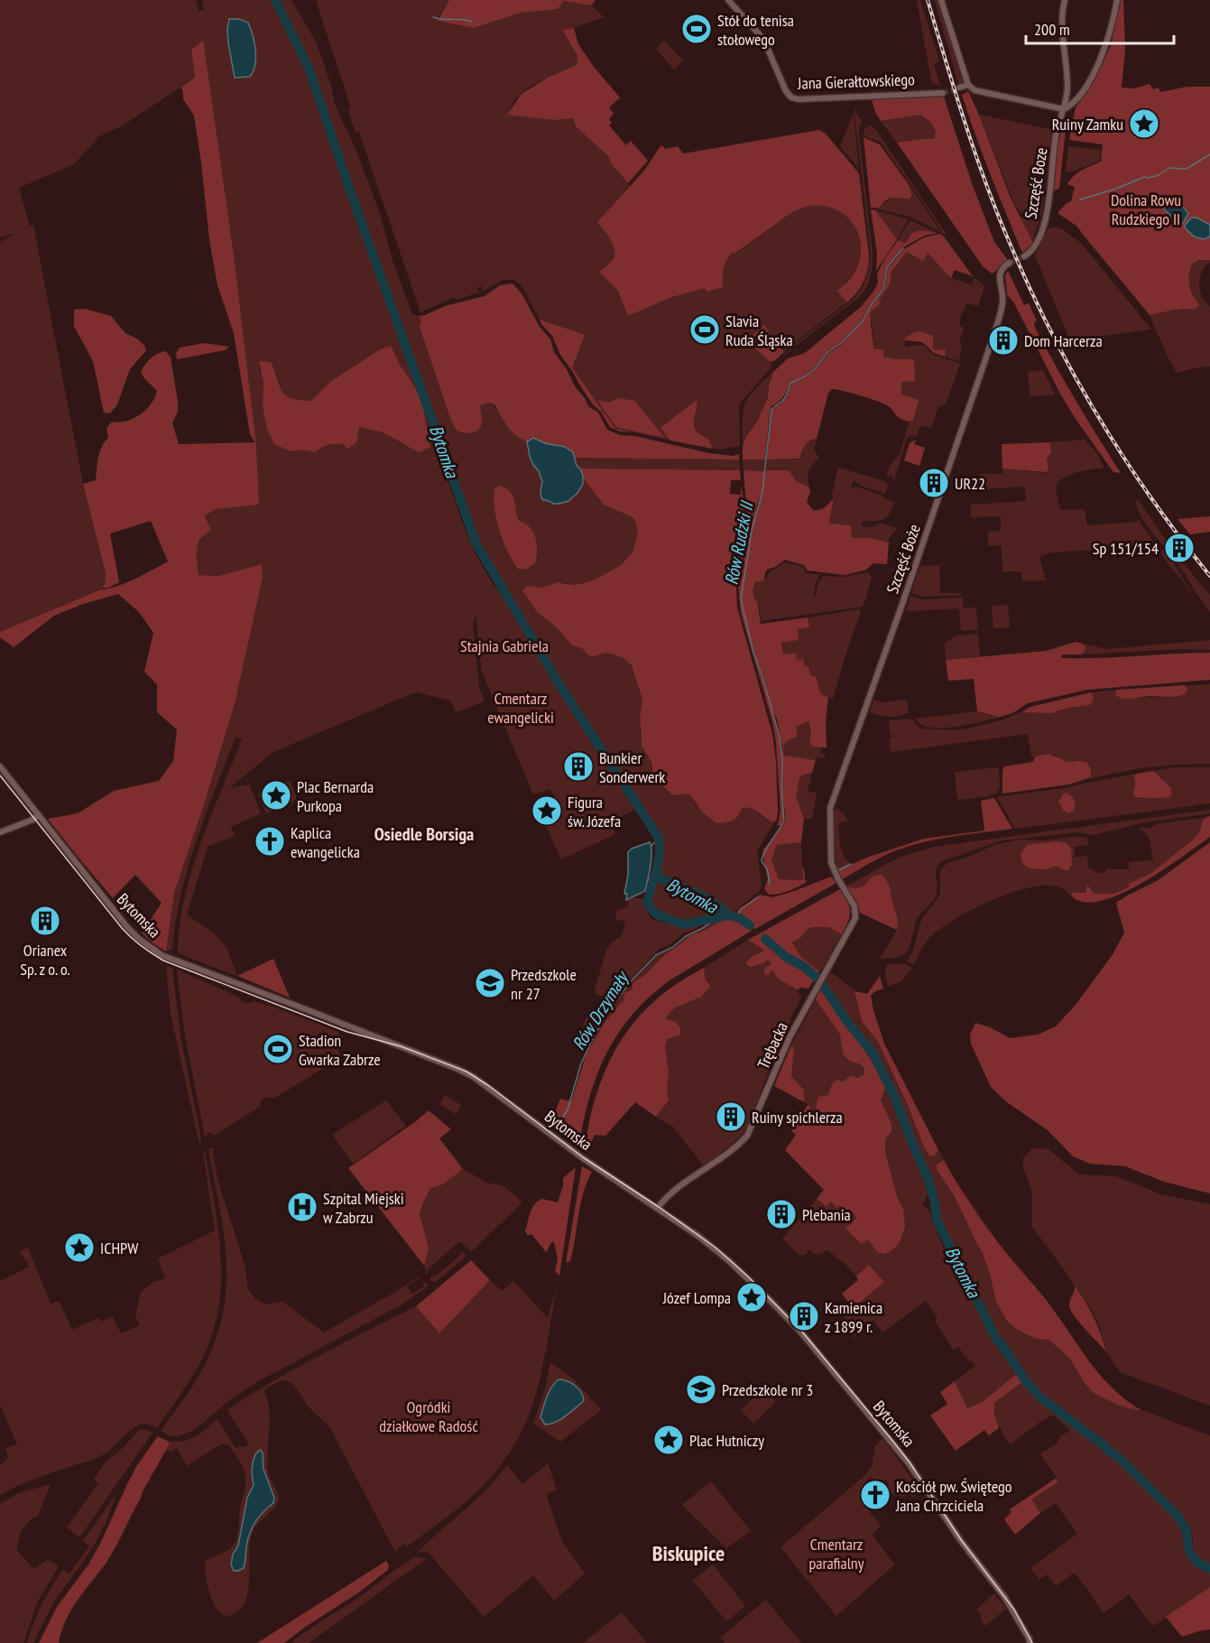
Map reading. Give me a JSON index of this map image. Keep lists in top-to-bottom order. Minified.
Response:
{"streets":{"street":["Jana Gierałtowskiego","Szczęść Boze","Szczęść Boże","Bytomska","Trębacka"]},"crossings":[["Szczęść Boże","Trębacka"],["Bytomska","Trębacka"]],"districts":["Osiedle Borsiga","Biskupice"],"water":["Bytomka","Rów Rudzki II","Rów Drzymały"],"parks":["Dolina Rowu Rudzkiego II","Stajnia Gabriela","Cmentarz ewangelicki","Ogródki działkowe Radość","Cmentarz parafialny"],"places":{"sports":["Stół do tenisa stołowego","Slavia Ruda Śląska","Stadion Gwarka Zabrze"],"place":["Ruiny Zamku","Plac Bernarda Purkopa","Figura św. Józefa","ICHPW","Józef Lompa","Plac Hutniczy"],"building":["Dom Harcerza","UR22","Sp 151/154","Bunkier Sonderwerk","Orianex Sp. z o. o.","Ruiny spichlerza","Plebania","Kamienica z 1899 r."],"church":["Kaplica ewangelicka","Kościół pw. Świętego Jana Chrzciciela"],"school or university":["Przedszkole nr 27","Przedszkole nr 3"],"hospital":["Szpital Miejski w Zabrzu"]},"scale_bar":"200 m"}
